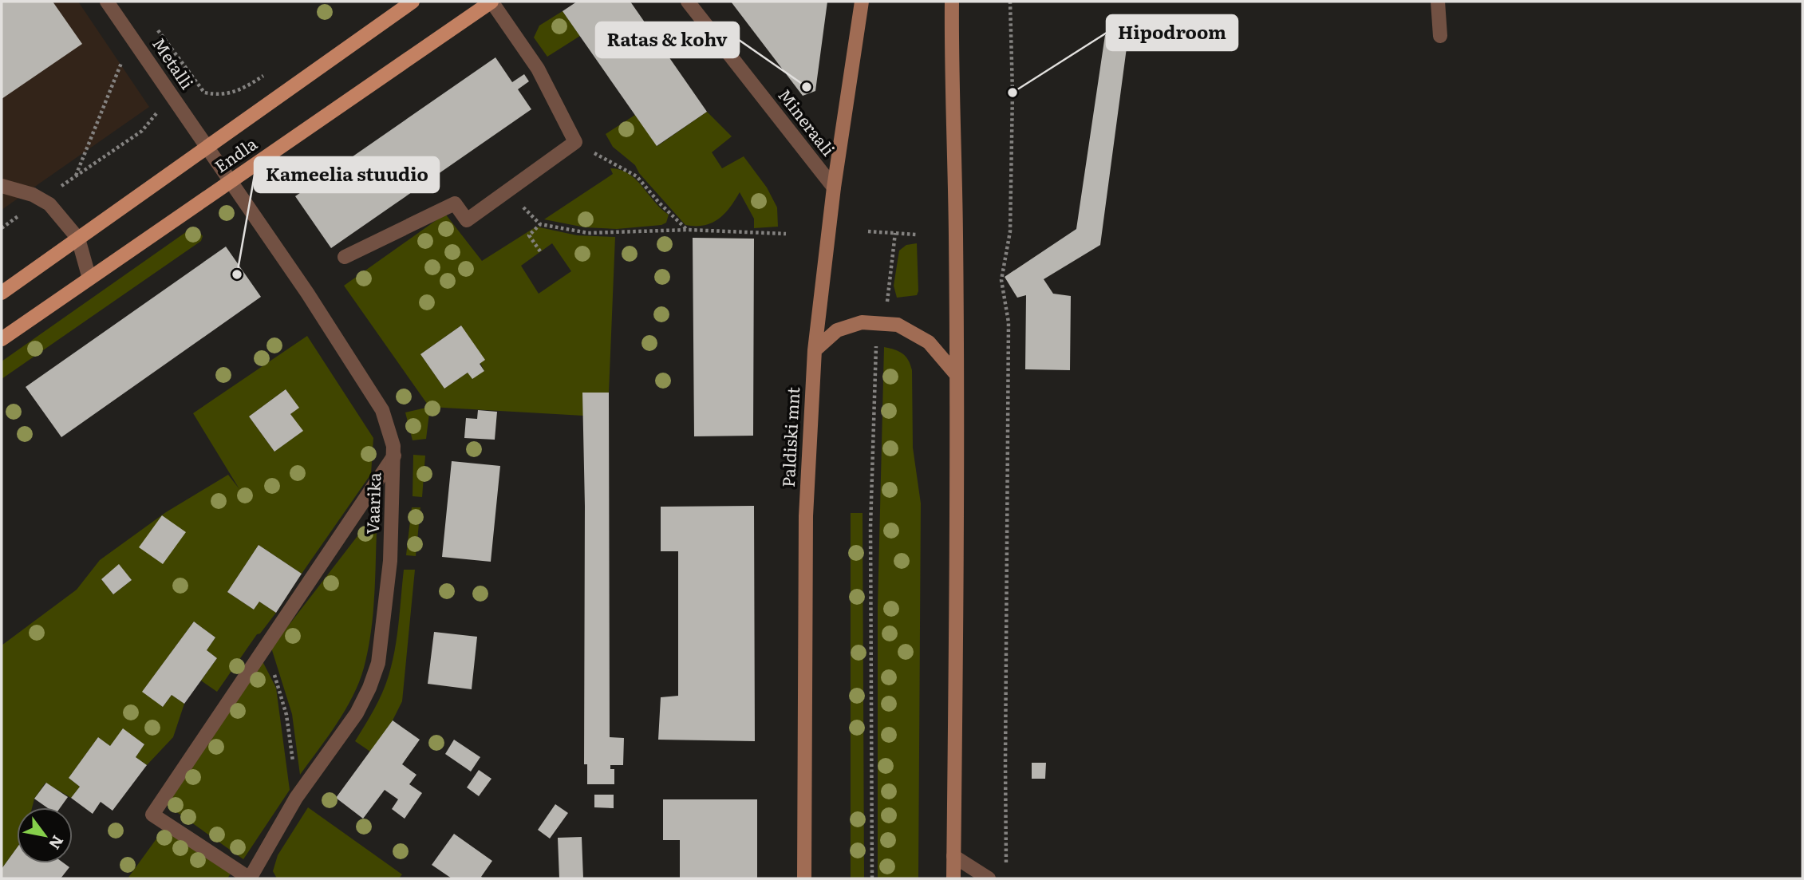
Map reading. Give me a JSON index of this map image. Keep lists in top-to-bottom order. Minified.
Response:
{"streets":{"main road":["Endla","Paldiski mnt"],"street":["Metalli","Mineraali","Vaarika"]},"crossings":[["Metalli","Endla"],["Metalli","Vaarika"],["Mineraali","Paldiski mnt"],["Endla","Vaarika"]],"places":["Ratas & kohv","Hipodroom","Kameelia stuudio"],"north":"bottom right"}
